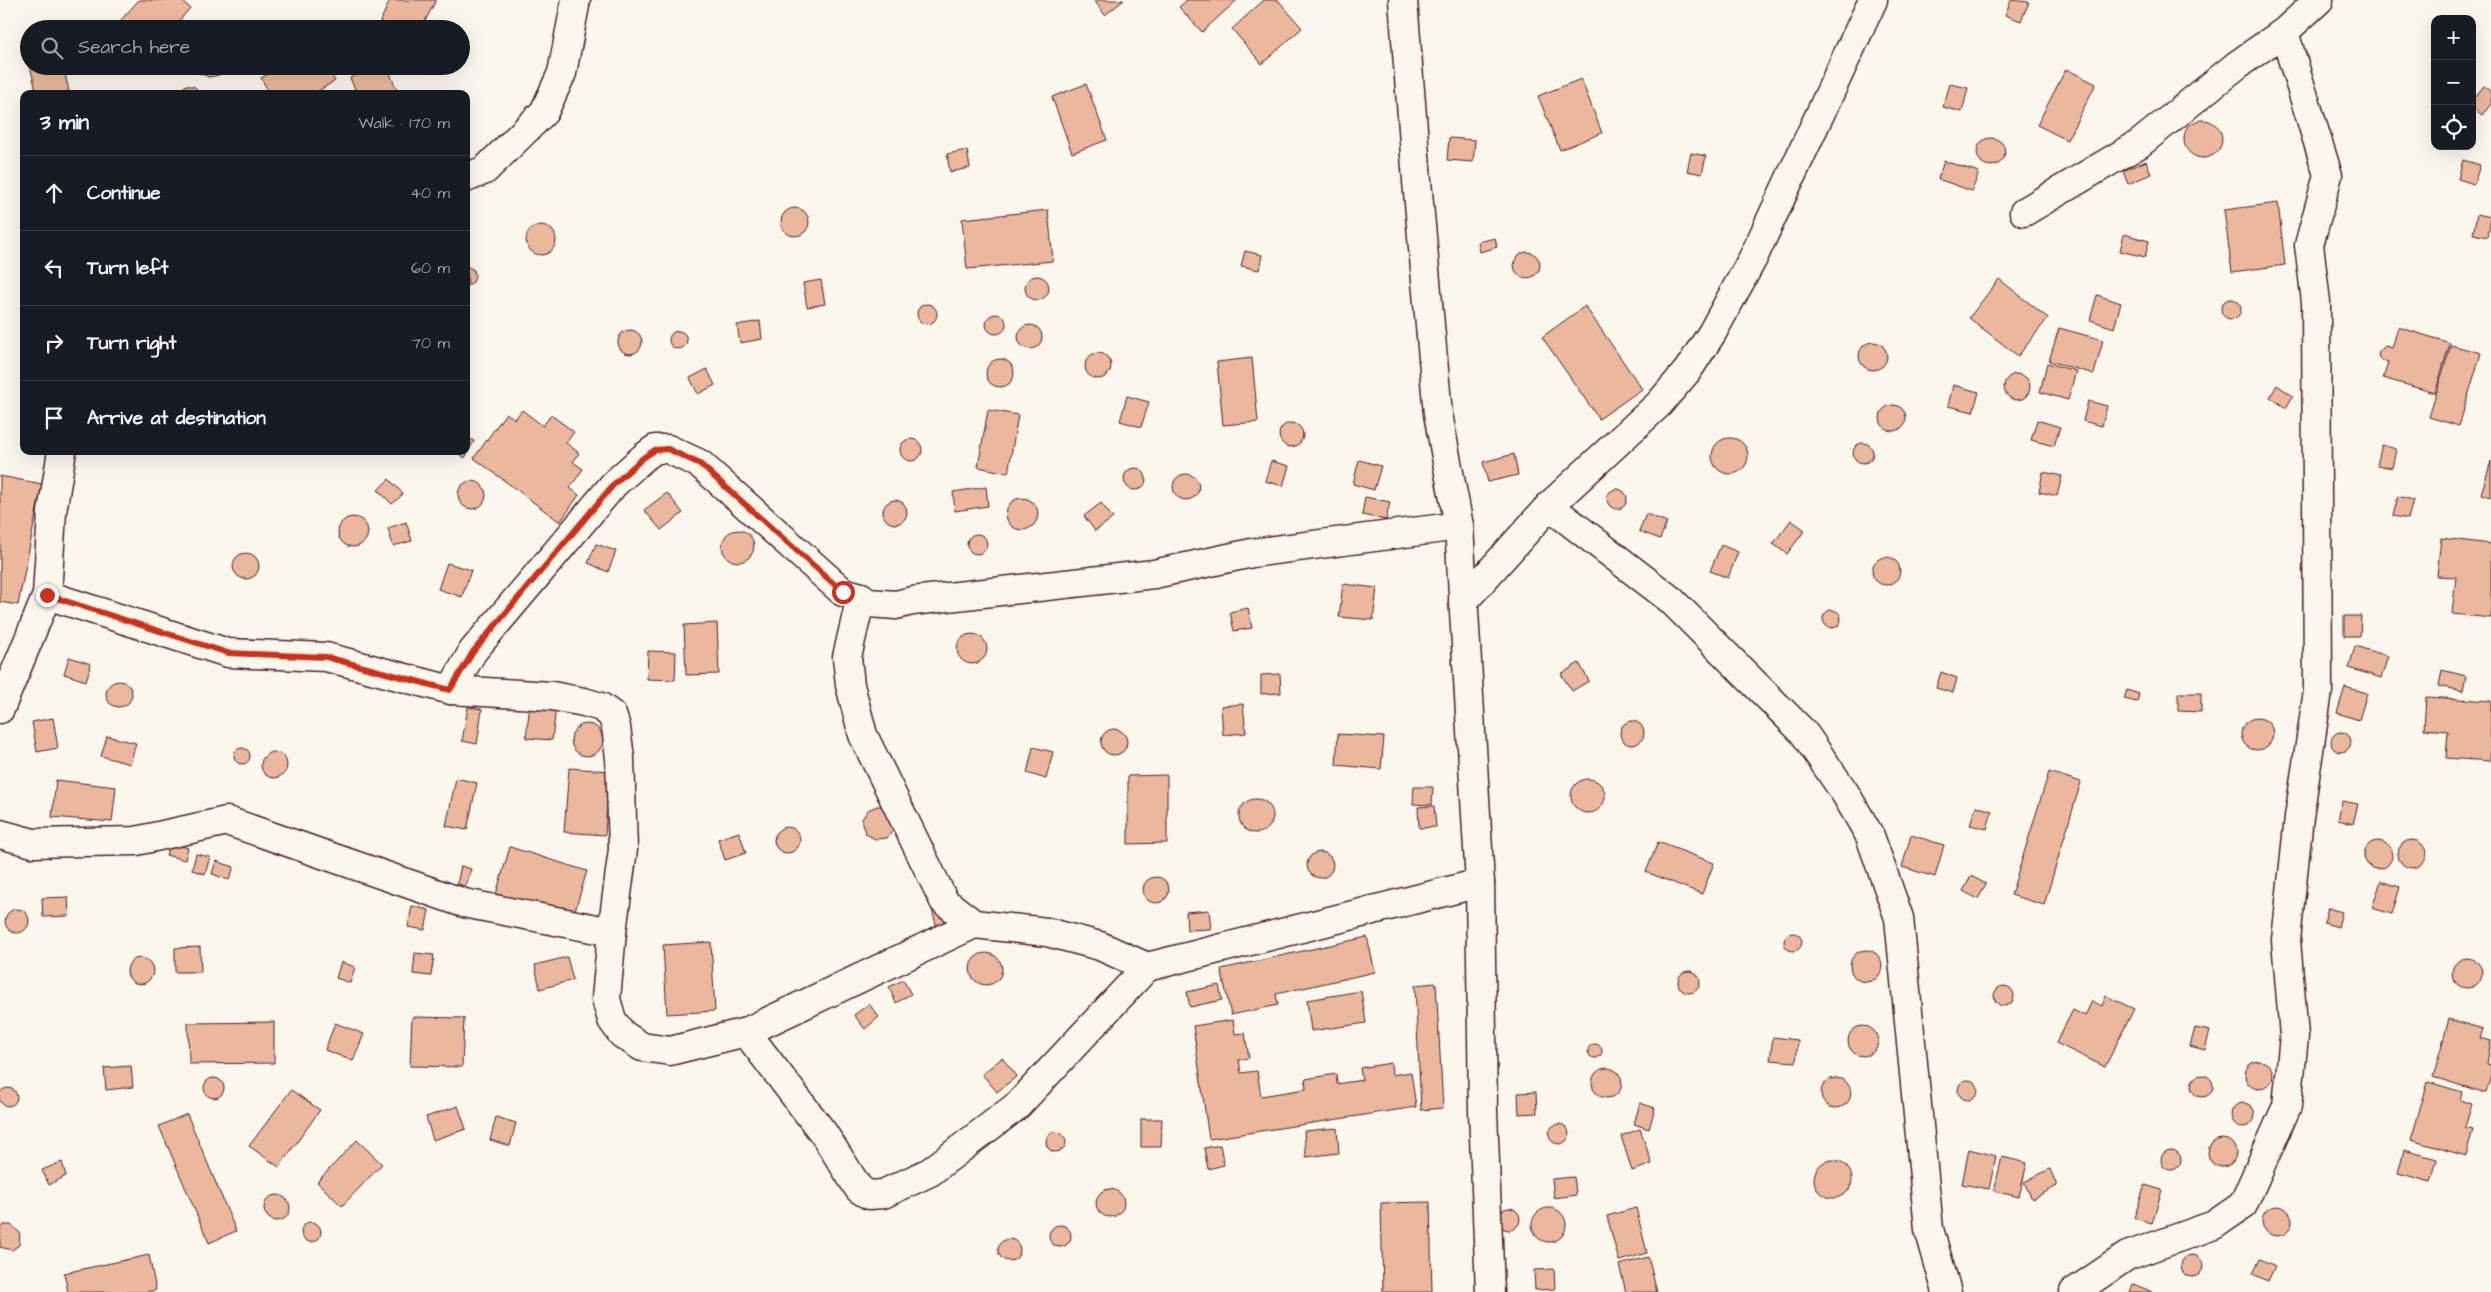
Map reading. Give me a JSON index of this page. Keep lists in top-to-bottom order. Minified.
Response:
{"page":{"map_buttons":["+","−"],"search":"Search here","heading":["3 min","Walk · 170 m"],"list":[["Continue","40 m"],["Turn left","60 m"],["Turn right","70 m"],"Arrive at destination"]}}
